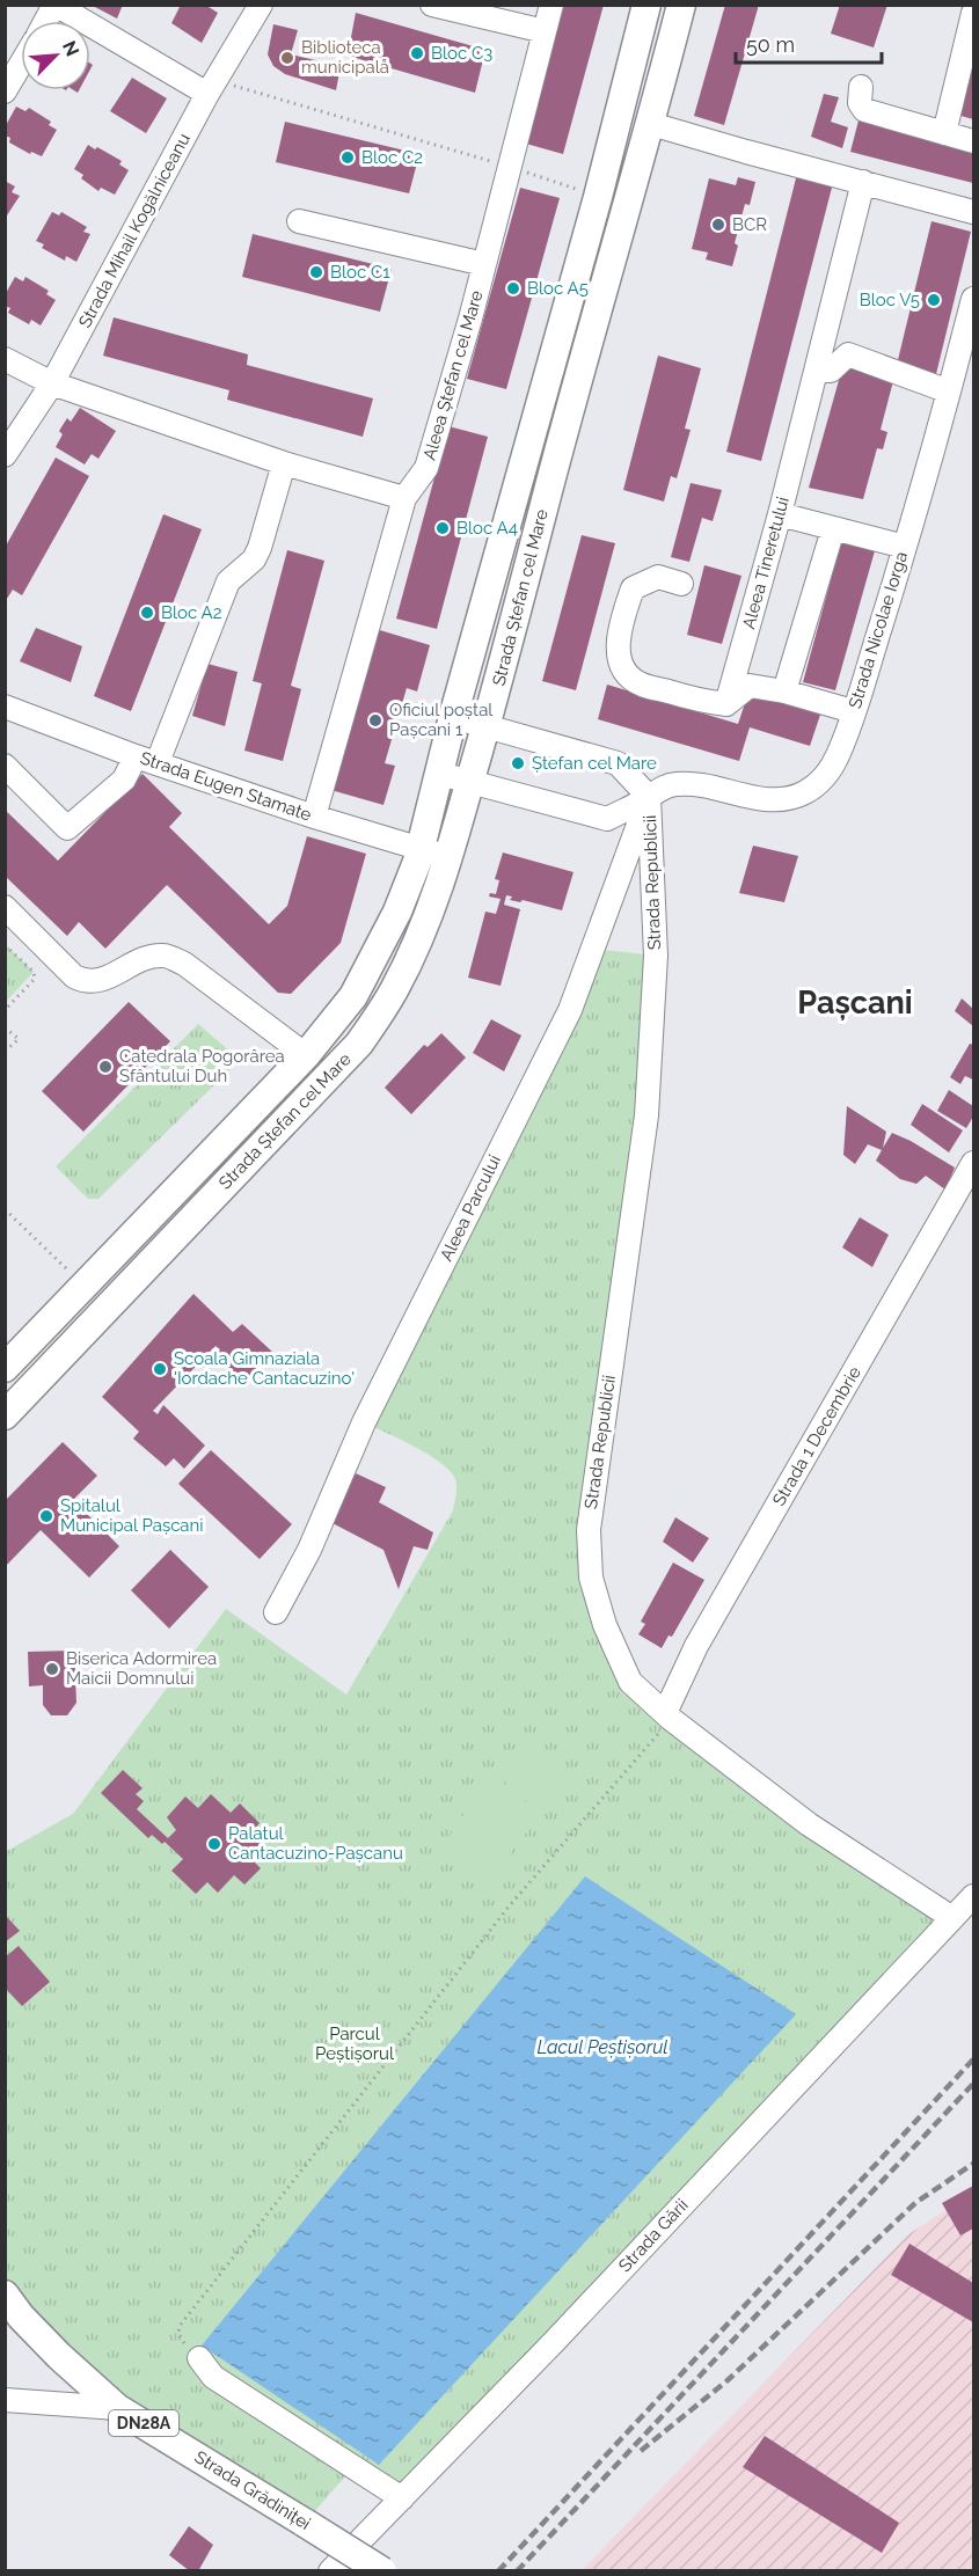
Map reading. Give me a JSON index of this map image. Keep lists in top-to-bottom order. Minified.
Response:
{"streets":{"main road":["Strada Ștefan cel Mare","DN28A","Strada Grădiniței"],"street":["Strada Mihail Kogălniceanu","Aleea Ștefan cel Mare","Aleea Tineretului","Strada Nicolae Iorga","Strada Eugen Stamate","Strada Republicii","Aleea Parcului","Strada 1 Decembrie","Strada Gării"]},"crossings":[["Aleea Ștefan cel Mare","Strada Eugen Stamate"],["Strada Ștefan cel Mare","Strada Nicolae Iorga"],["Strada Ștefan cel Mare","Strada Eugen Stamate"],["Strada Nicolae Iorga","Strada Republicii"],["Strada Nicolae Iorga","Aleea Parcului"],["Strada Republicii","Aleea Parcului"],["Strada Republicii","Strada 1 Decembrie"],["Strada Republicii","Strada Gării"]],"districts":["Pașcani"],"water":["Lacul Peștișorul"],"parks":["Parcul Peștișorul"],"places":["Bloc C3","Biblioteca municipală","Bloc C2","BCR","Bloc C1","Bloc A5","Bloc V5","Bloc A4","Bloc A2","Oficiul poștal Pașcani 1","Ștefan cel Mare","Catedrala Pogorârea Sfântului Duh","Scoala Gimnaziala 'Iordache Cantacuzino'","Spitalul Municipal Pașcani","Biserica Adormirea Maicii Domnului","Palatul Cantacuzino-Pașcanu"],"scale_bar":"50 m","north":"top right"}
